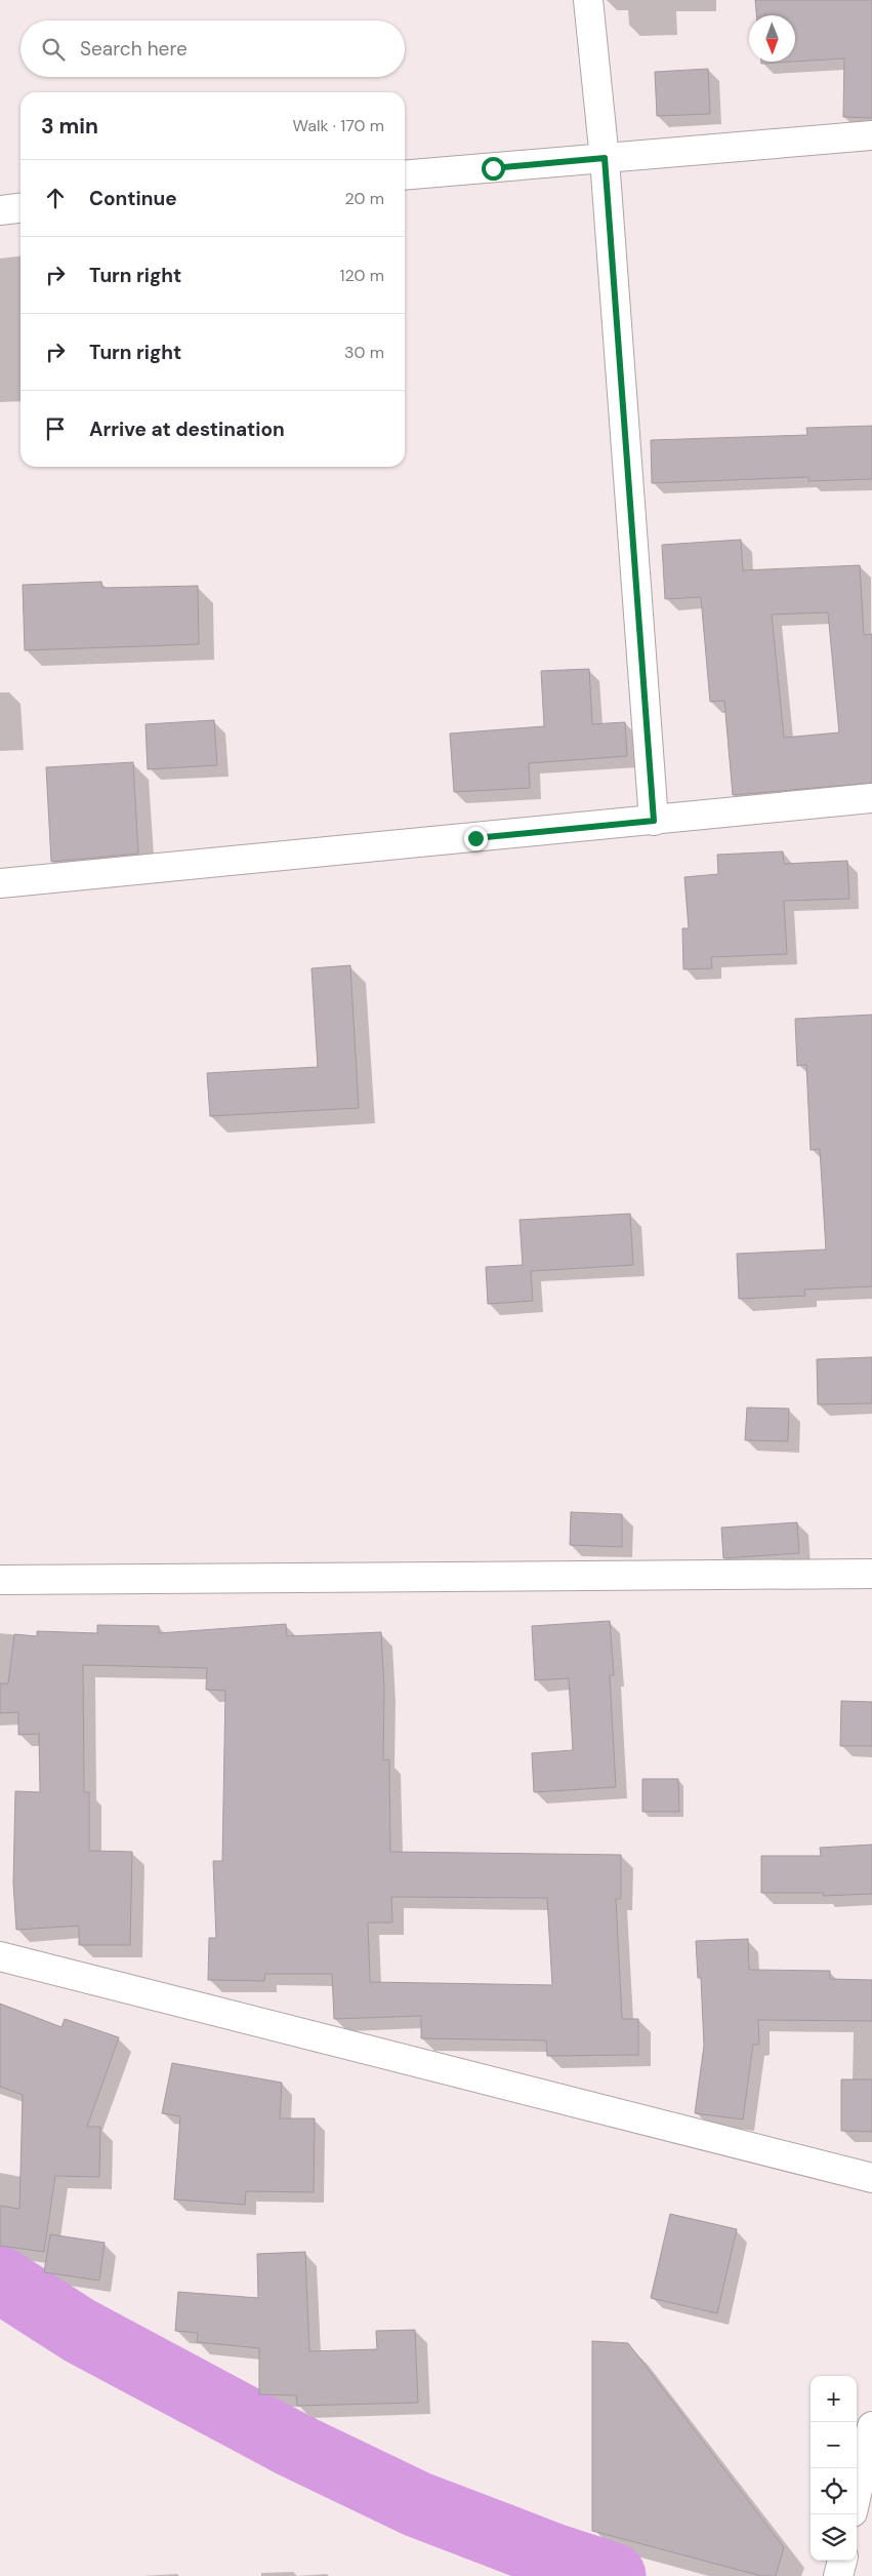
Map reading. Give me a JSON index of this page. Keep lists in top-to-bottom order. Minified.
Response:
{"north":"bottom","page":{"search":"Search here","heading":["3 min","Walk · 170 m"],"list":[["Continue","20 m"],["Turn right","120 m"],["Turn right","30 m"],"Arrive at destination"],"map_buttons":["+","−"]}}
